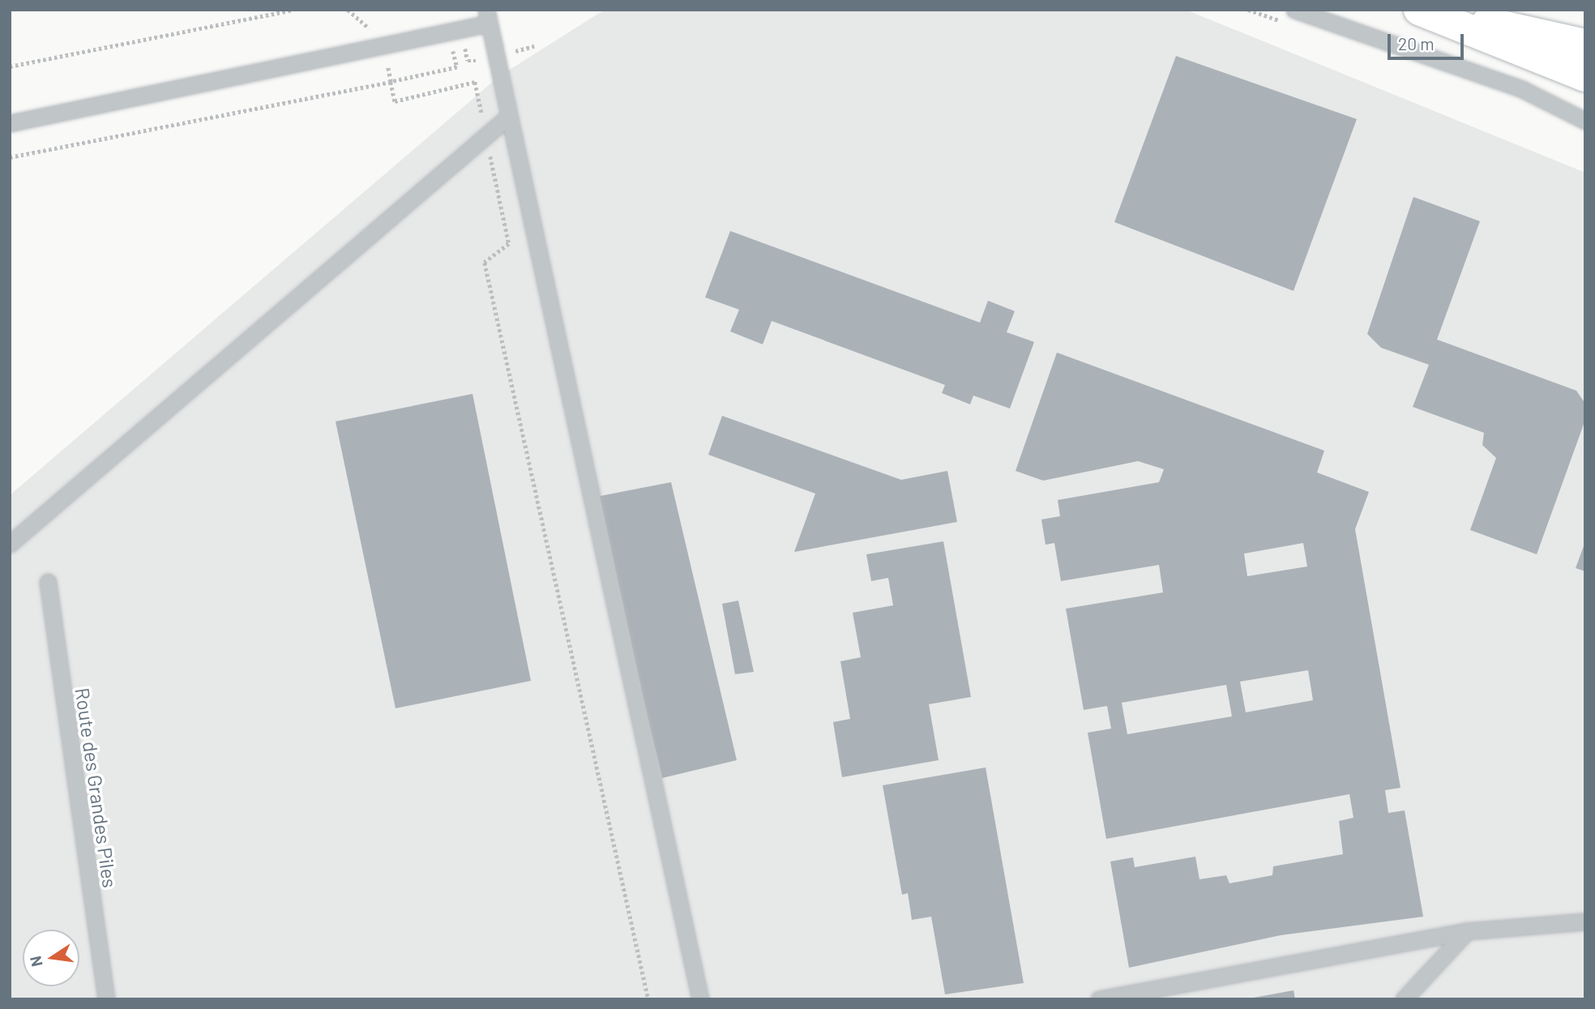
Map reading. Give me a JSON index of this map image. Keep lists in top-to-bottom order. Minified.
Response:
{"streets":{"lane":["Route des Grandes Piles"]},"scale_bar":"20 m","north":"left"}
